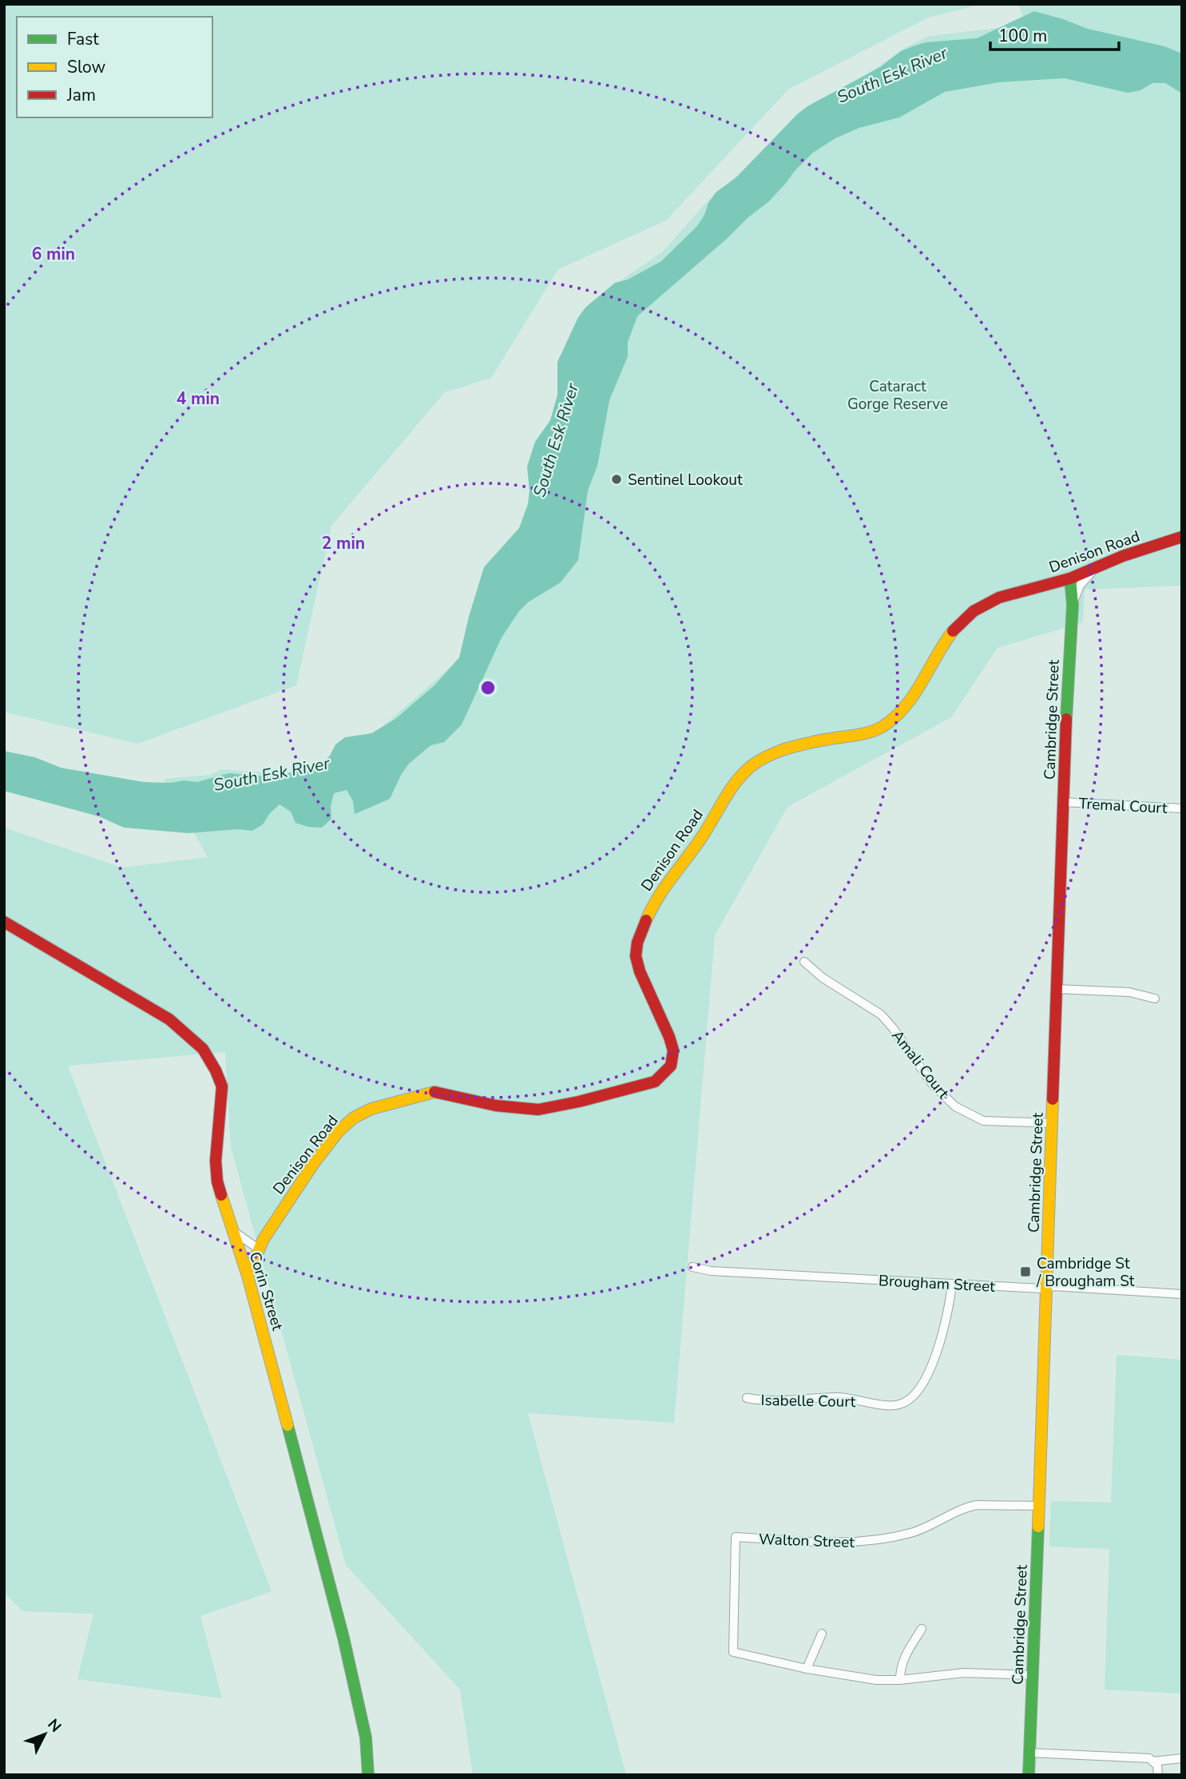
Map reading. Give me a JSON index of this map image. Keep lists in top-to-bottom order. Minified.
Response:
{"streets":{"street":["Denison Road","Cambridge Street","Tremal Court","Amali Court","Brougham Street","Corin Street","Isabelle Court","Walton Street"]},"crossings":[["Denison Road","Cambridge Street"],["Denison Road","Corin Street"],["Cambridge Street","Tremal Court"],["Cambridge Street","Amali Court"],["Cambridge Street","Brougham Street"],["Cambridge Street","Walton Street"],["Brougham Street","Isabelle Court"]],"water":["South Esk River"],"parks":["Cataract Gorge Reserve"],"places":{"other":["Sentinel Lookout"],"transit":["Cambridge St / Brougham St"]},"legend":["Fast","Slow","Jam"],"scale_bar":"100 m","north":"top right","rings":["6 min","4 min","2 min"]}
